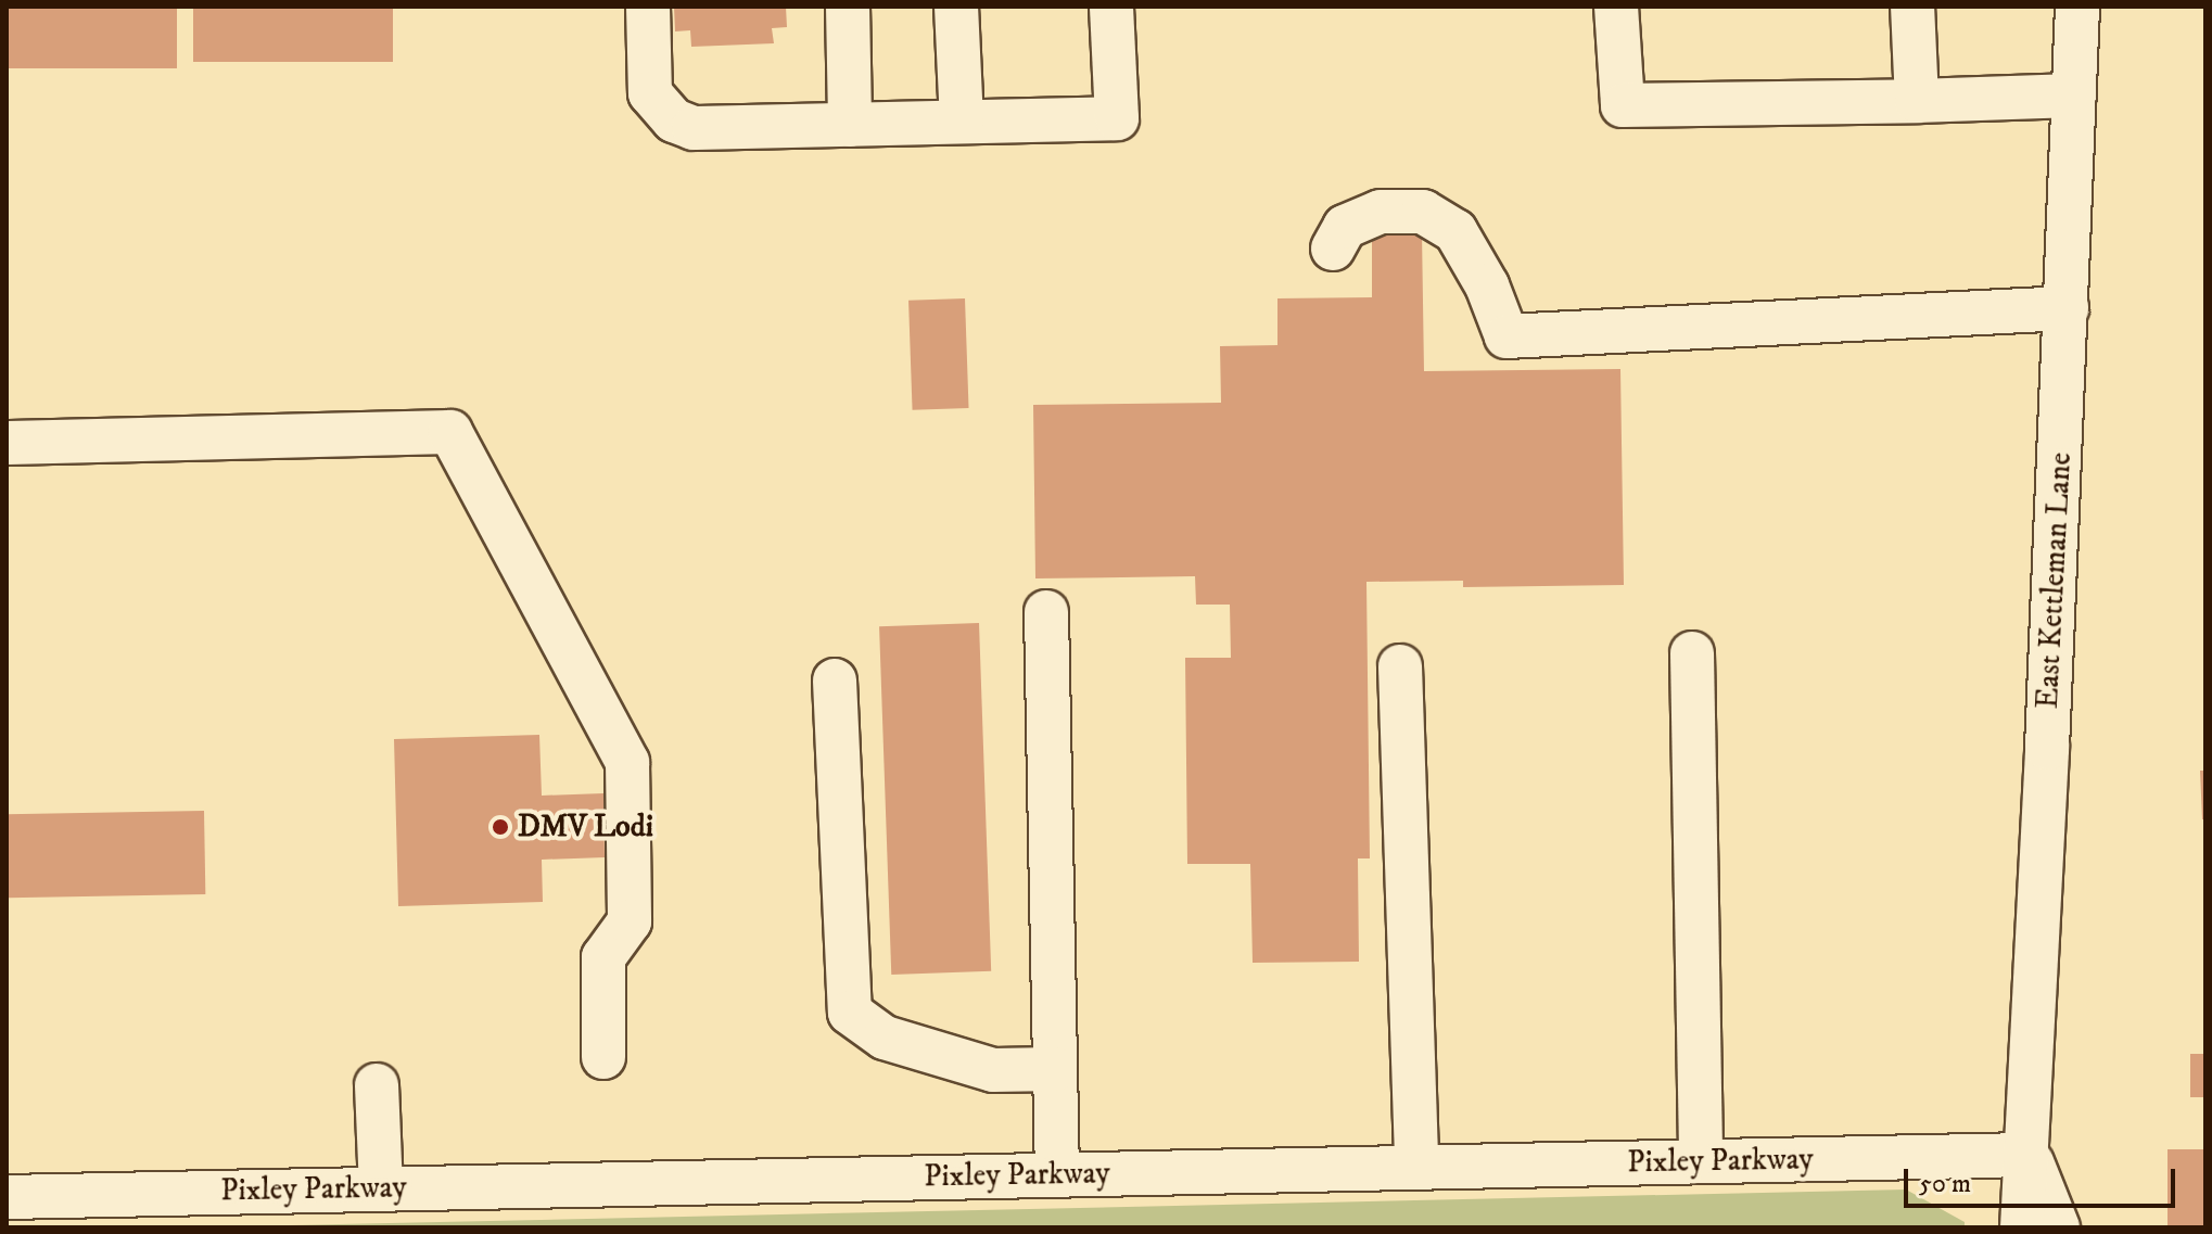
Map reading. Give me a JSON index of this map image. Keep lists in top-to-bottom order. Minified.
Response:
{"streets":{"street":["East Kettleman Lane","Pixley Parkway"]},"crossings":[["East Kettleman Lane","Pixley Parkway"]],"places":["DMV Lodi"],"scale_bar":"50 m"}
